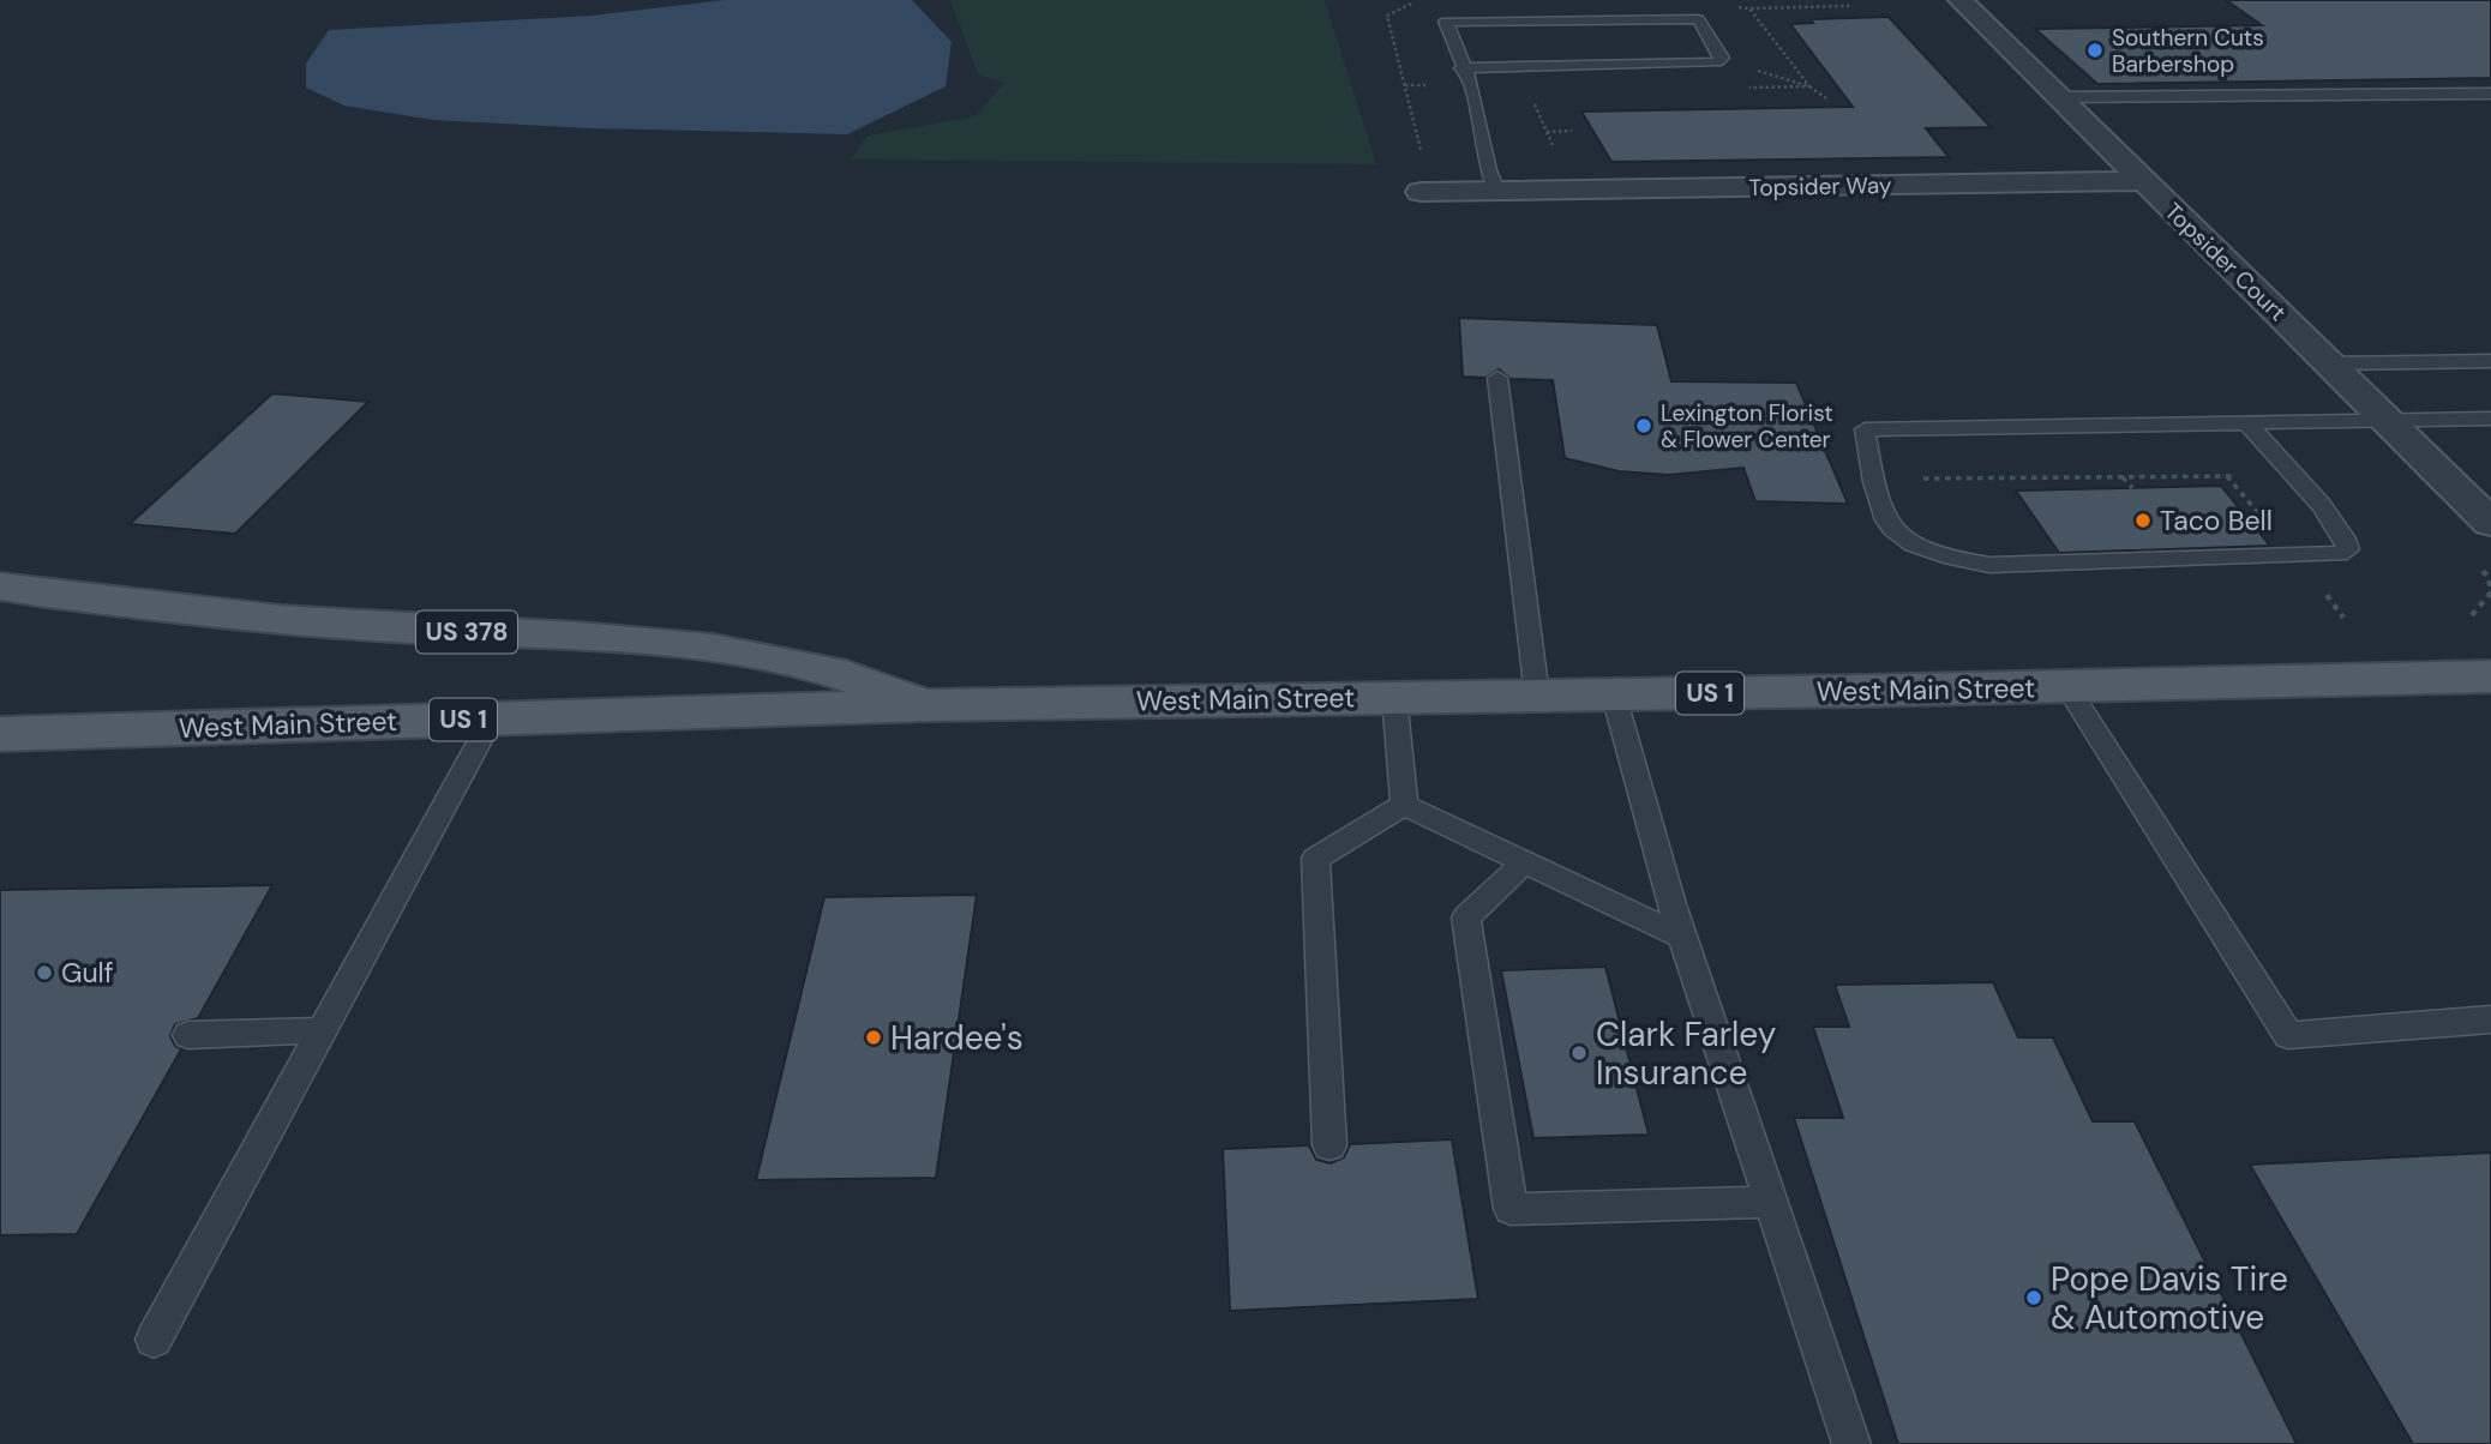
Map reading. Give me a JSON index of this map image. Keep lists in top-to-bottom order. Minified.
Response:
{"streets":{"main road":["US 378","West Main Street","US 1"],"street":["Topsider Way","Topsider Court"]},"crossings":[["Topsider Way","Topsider Court"],["US 378","West Main Street"]],"places":["Southern Cuts Barbershop","Lexington Florist & Flower Center","Taco Bell","Gulf","Hardee's","Clark Farley Insurance","Pope Davis Tire & Automotive"]}
